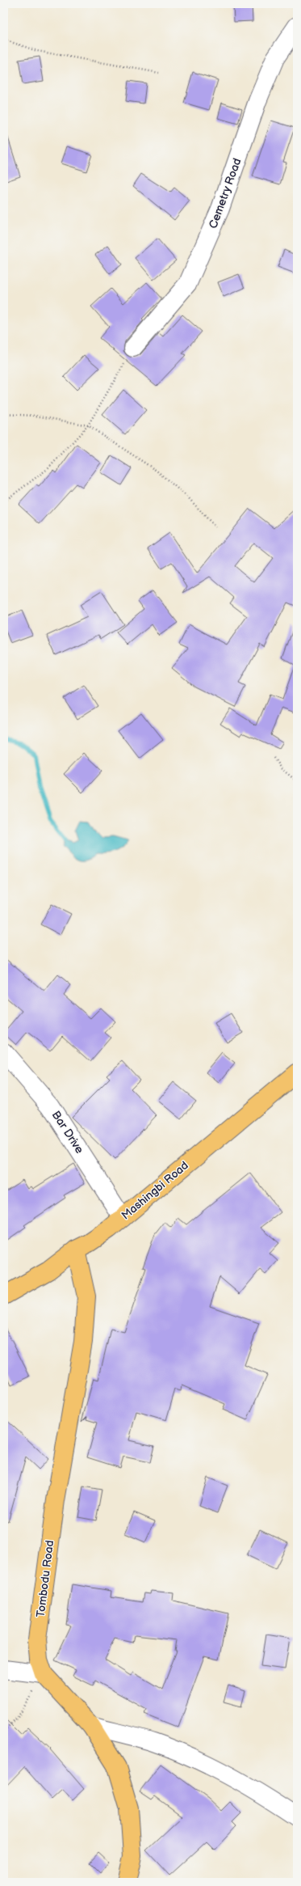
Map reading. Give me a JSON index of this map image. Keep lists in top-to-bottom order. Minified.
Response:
{"streets":{"main road":["Mashingbi Road","Tombodu Road"],"street":["Cemetry Road","Bar Drive"]},"crossings":[["Bar Drive","Mashingbi Road"],["Mashingbi Road","Tombodu Road"]]}
